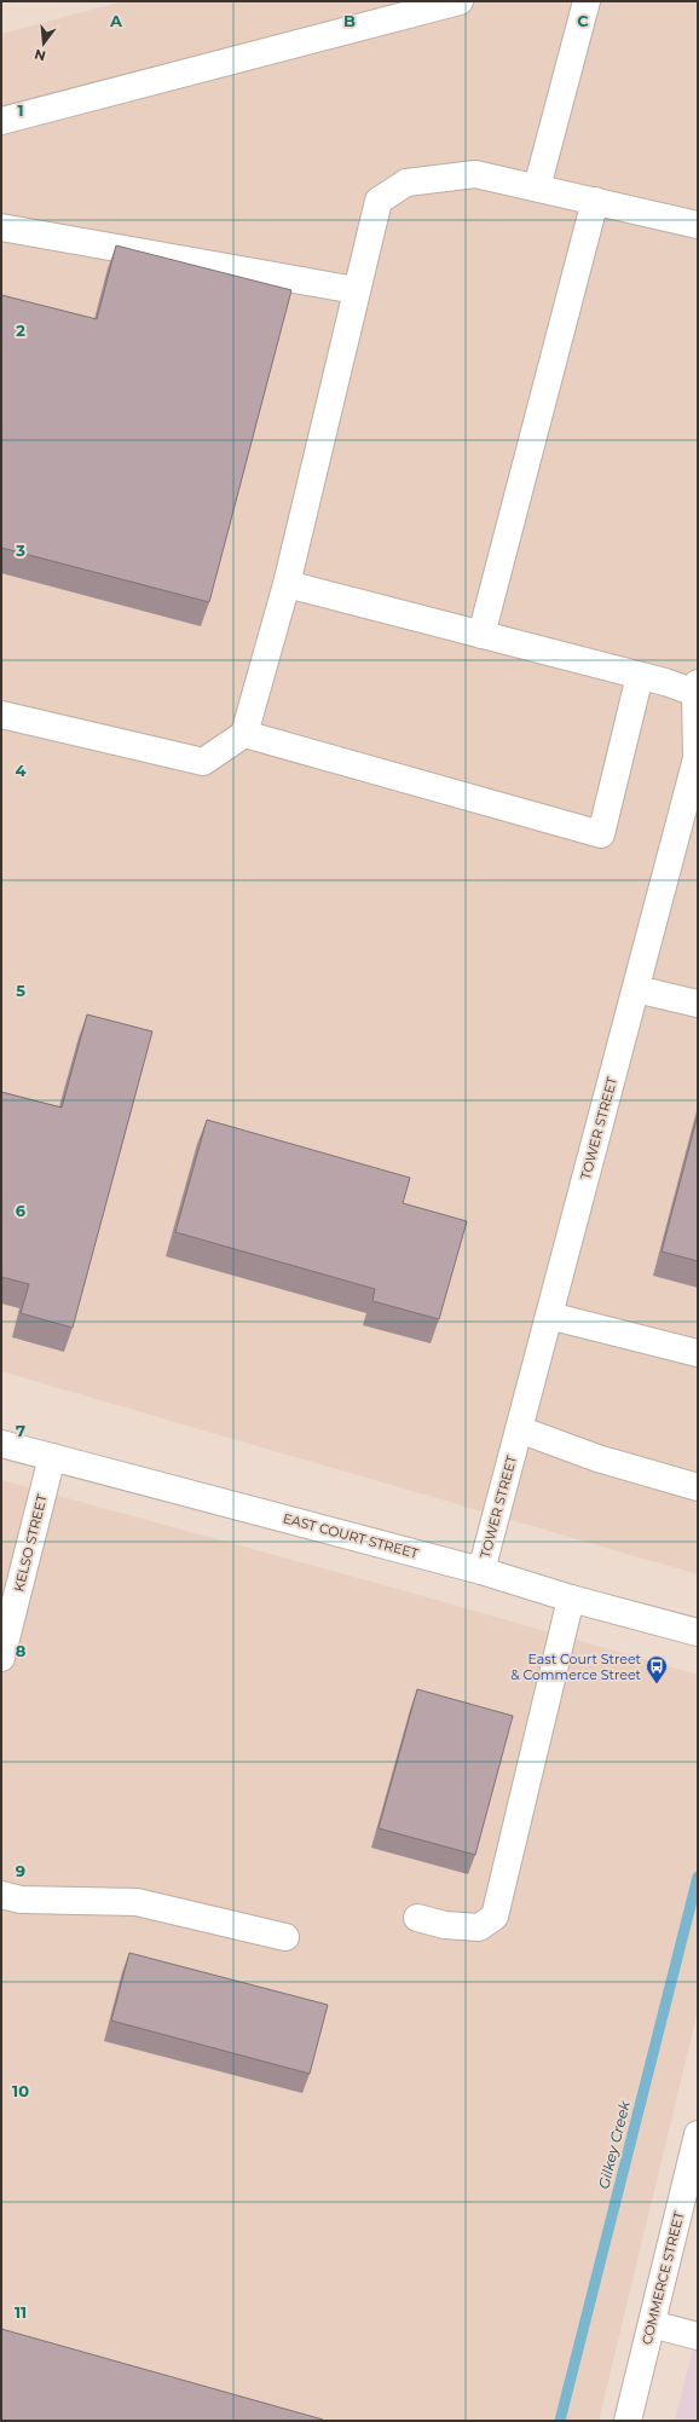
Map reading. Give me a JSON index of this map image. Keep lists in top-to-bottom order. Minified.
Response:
{"streets":{"street":["TOWER STREET","EAST COURT STREET","KELSO STREET","COMMERCE STREET"]},"crossings":[["TOWER STREET","EAST COURT STREET"],["EAST COURT STREET","KELSO STREET"]],"water":["Gilkey Creek"],"places":{"bus stop":["East Court Street & Commerce Street"]},"north":"bottom","grid":{"columns":["A","B","C"],"rows":["1","2","3","4","5","6","7","8","9","10","11"]}}
